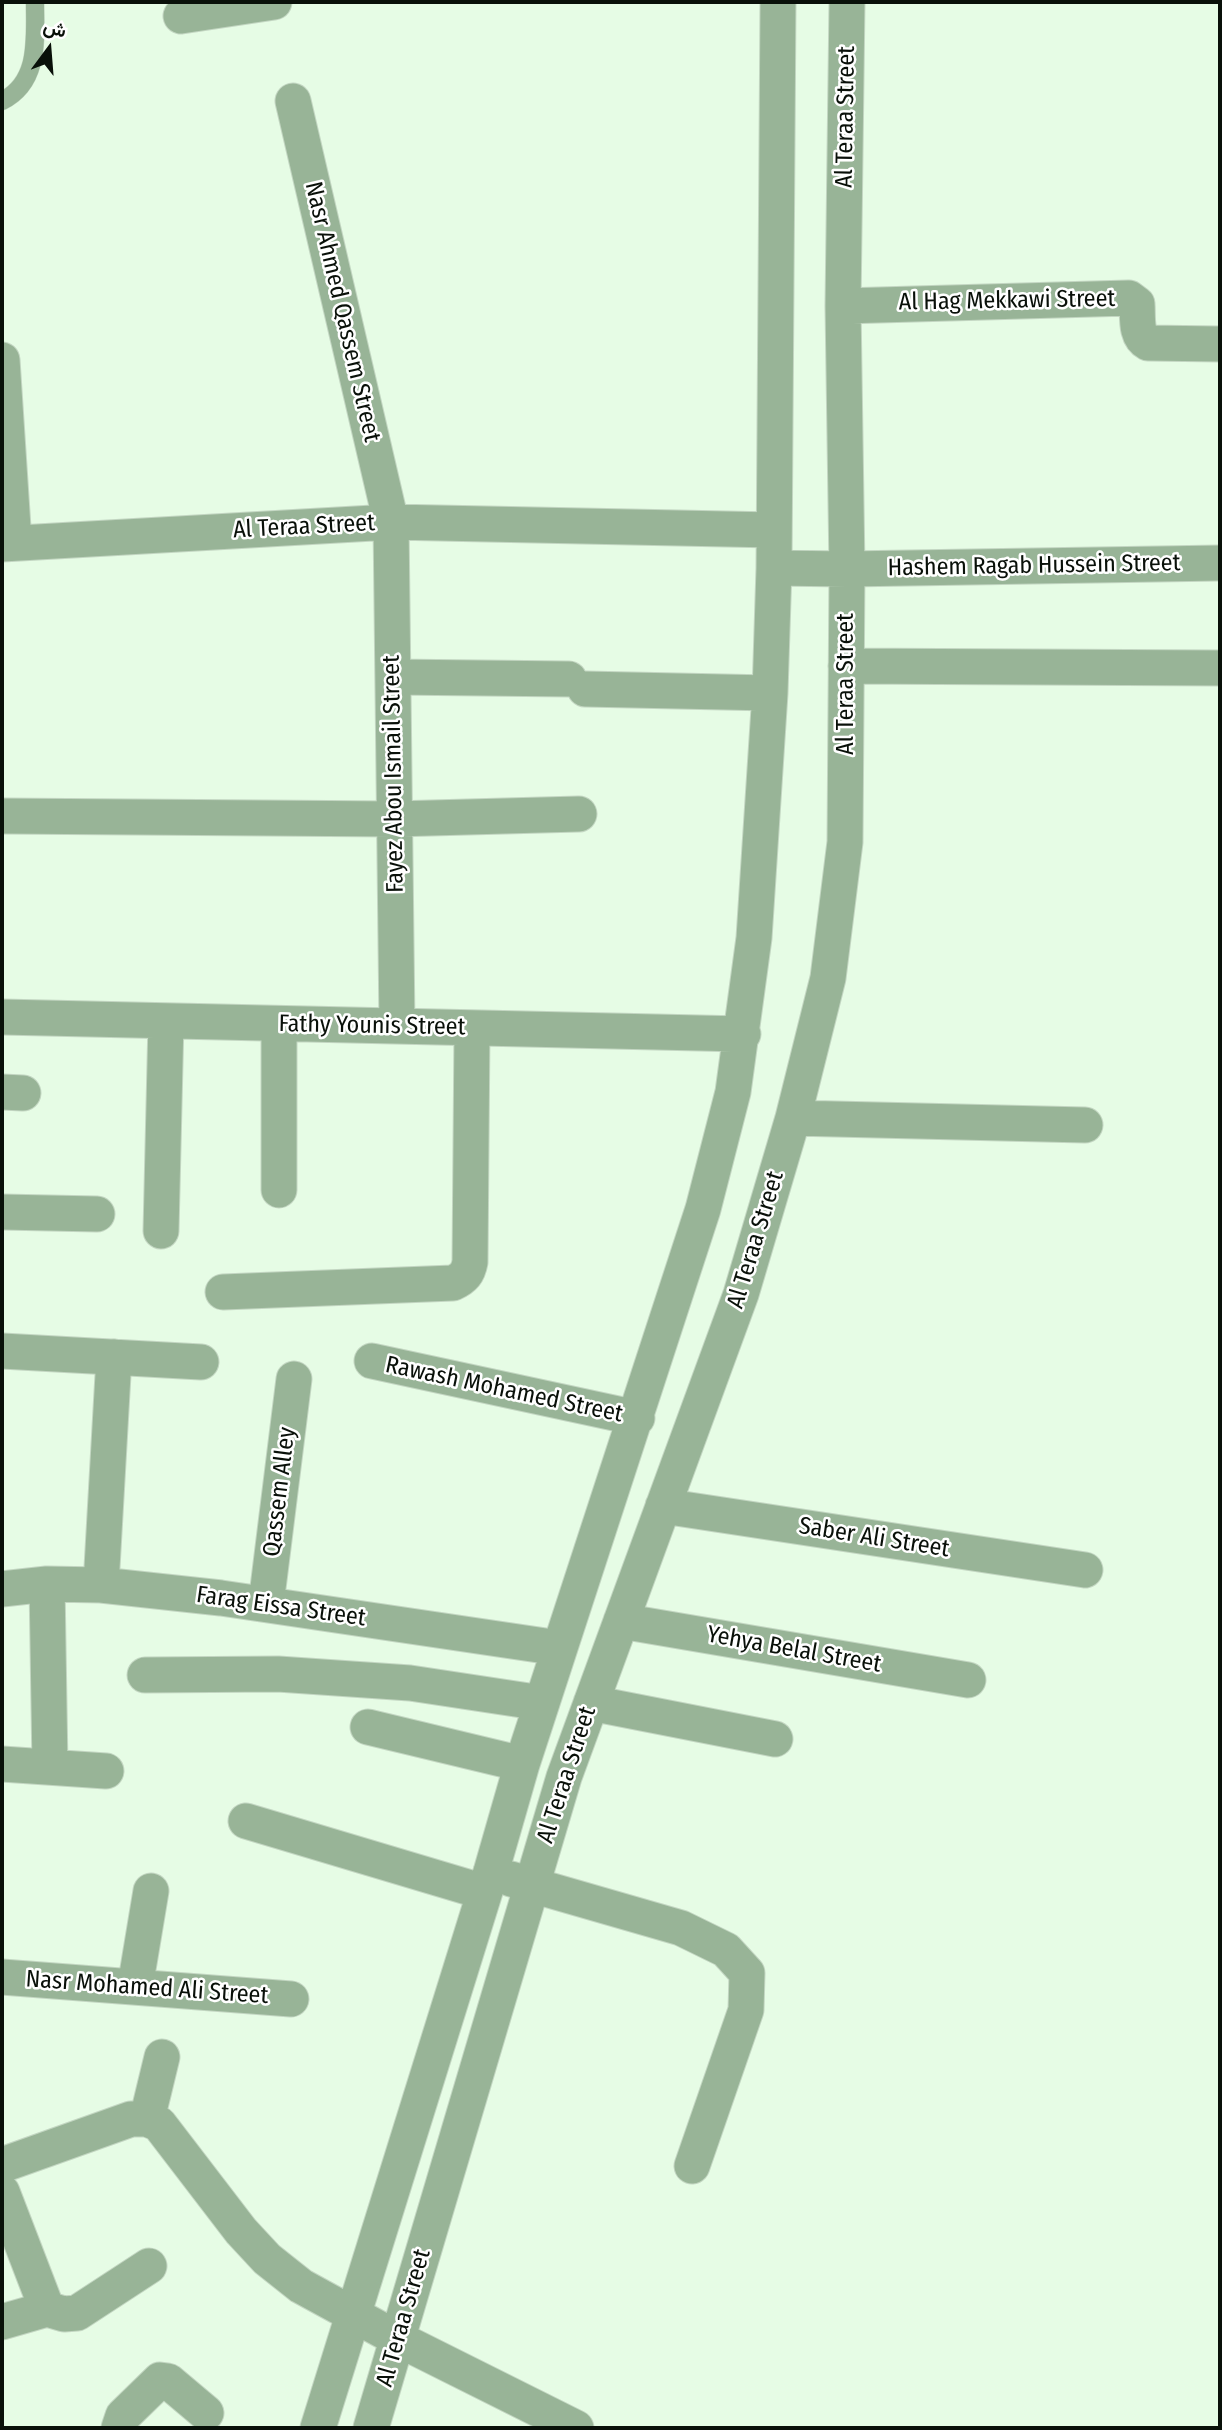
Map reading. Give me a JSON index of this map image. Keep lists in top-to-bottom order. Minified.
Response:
{"streets":{"street":["Al Teraa Street","Al Hag Mekkawi Street","Nasr Ahmed Qassem Street","Hashem Ragab Hussein Street","Fayez Abou Ismail Street","Fathy Younis Street","Rawash Mohamed Street","Qassem Alley","Saber Ali Street","Farag Eissa Street","Yehya Belal Street","Nasr Mohamed Ali Street"]},"crossings":[["Al Teraa Street","Al Hag Mekkawi Street"],["Al Teraa Street","Nasr Ahmed Qassem Street"],["Al Teraa Street","Hashem Ragab Hussein Street"],["Al Teraa Street","Fayez Abou Ismail Street"],["Al Teraa Street","Fathy Younis Street"],["Al Teraa Street","Rawash Mohamed Street"],["Al Teraa Street","Saber Ali Street"],["Al Teraa Street","Farag Eissa Street"],["Al Teraa Street","Yehya Belal Street"],["Nasr Ahmed Qassem Street","Fayez Abou Ismail Street"],["Fayez Abou Ismail Street","Fathy Younis Street"],["Qassem Alley","Farag Eissa Street"]],"north":"top"}
